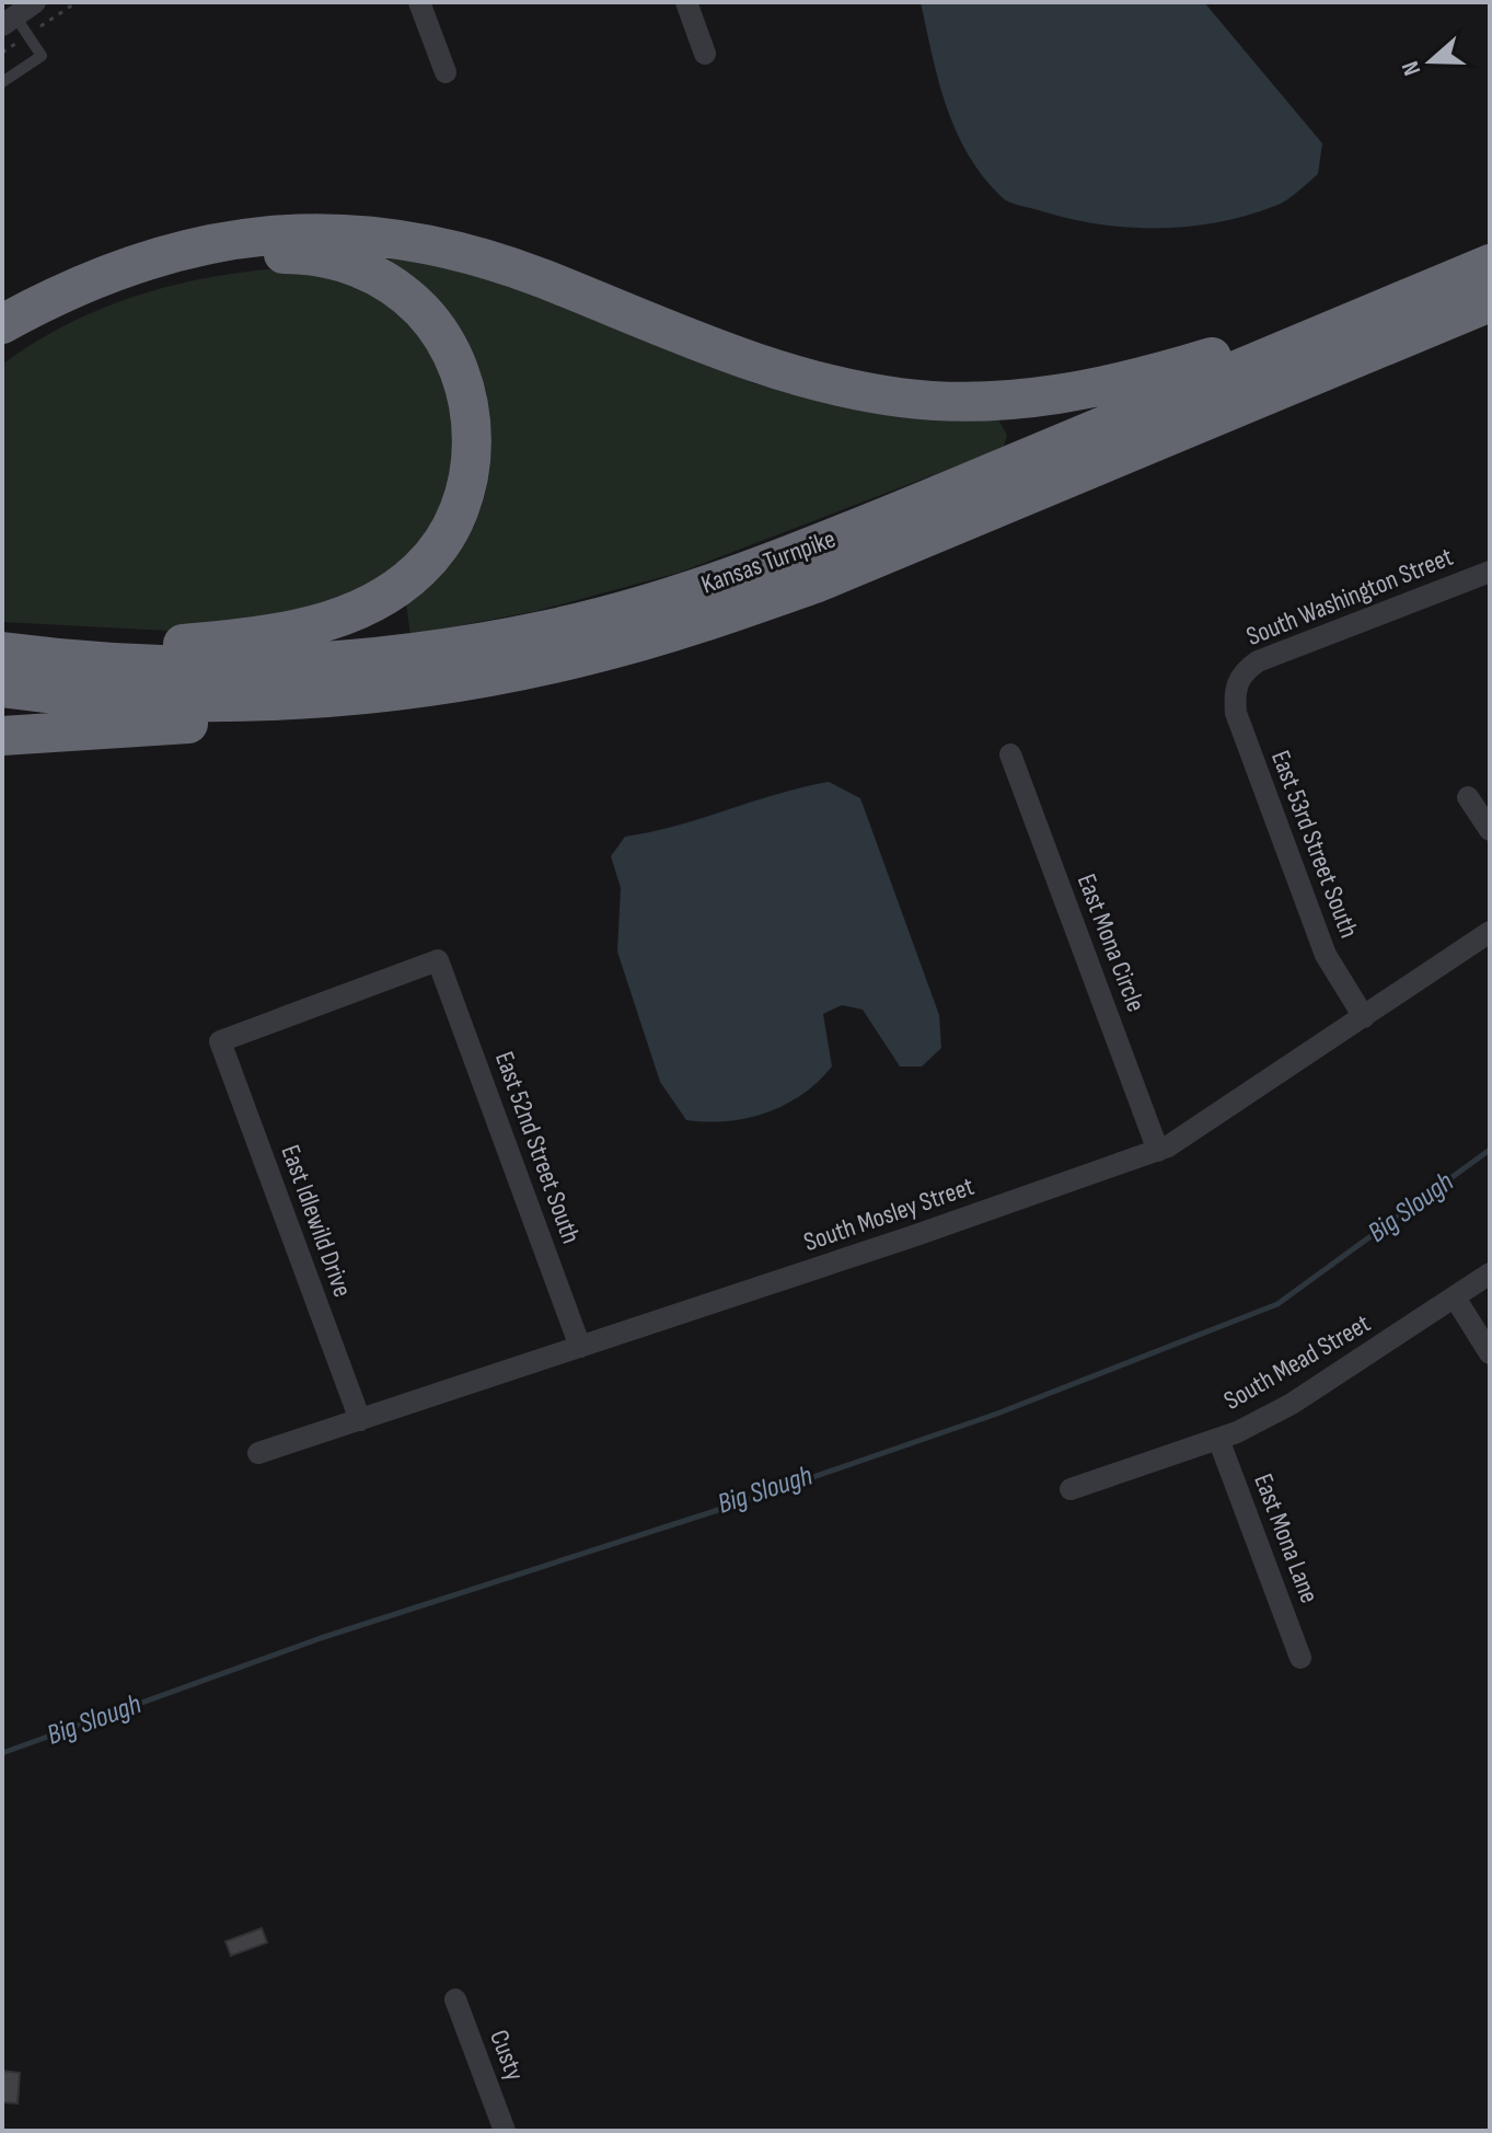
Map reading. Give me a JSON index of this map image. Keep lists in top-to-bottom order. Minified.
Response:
{"streets":{"highway":["Kansas Turnpike"],"street":["South Washington Street","East 53rd Street South","East Mona Circle","East 52nd Street South","South Mosley Street","East Idlewild Drive","South Mead Street","East Mona Lane","Custy"]},"crossings":[["South Washington Street","East 53rd Street South"],["East 53rd Street South","South Mosley Street"],["East Mona Circle","South Mosley Street"],["East 52nd Street South","South Mosley Street"],["East 52nd Street South","East Idlewild Drive"],["South Mosley Street","East Idlewild Drive"],["South Mead Street","East Mona Lane"]],"water":["Big Slough"],"north":"left"}
